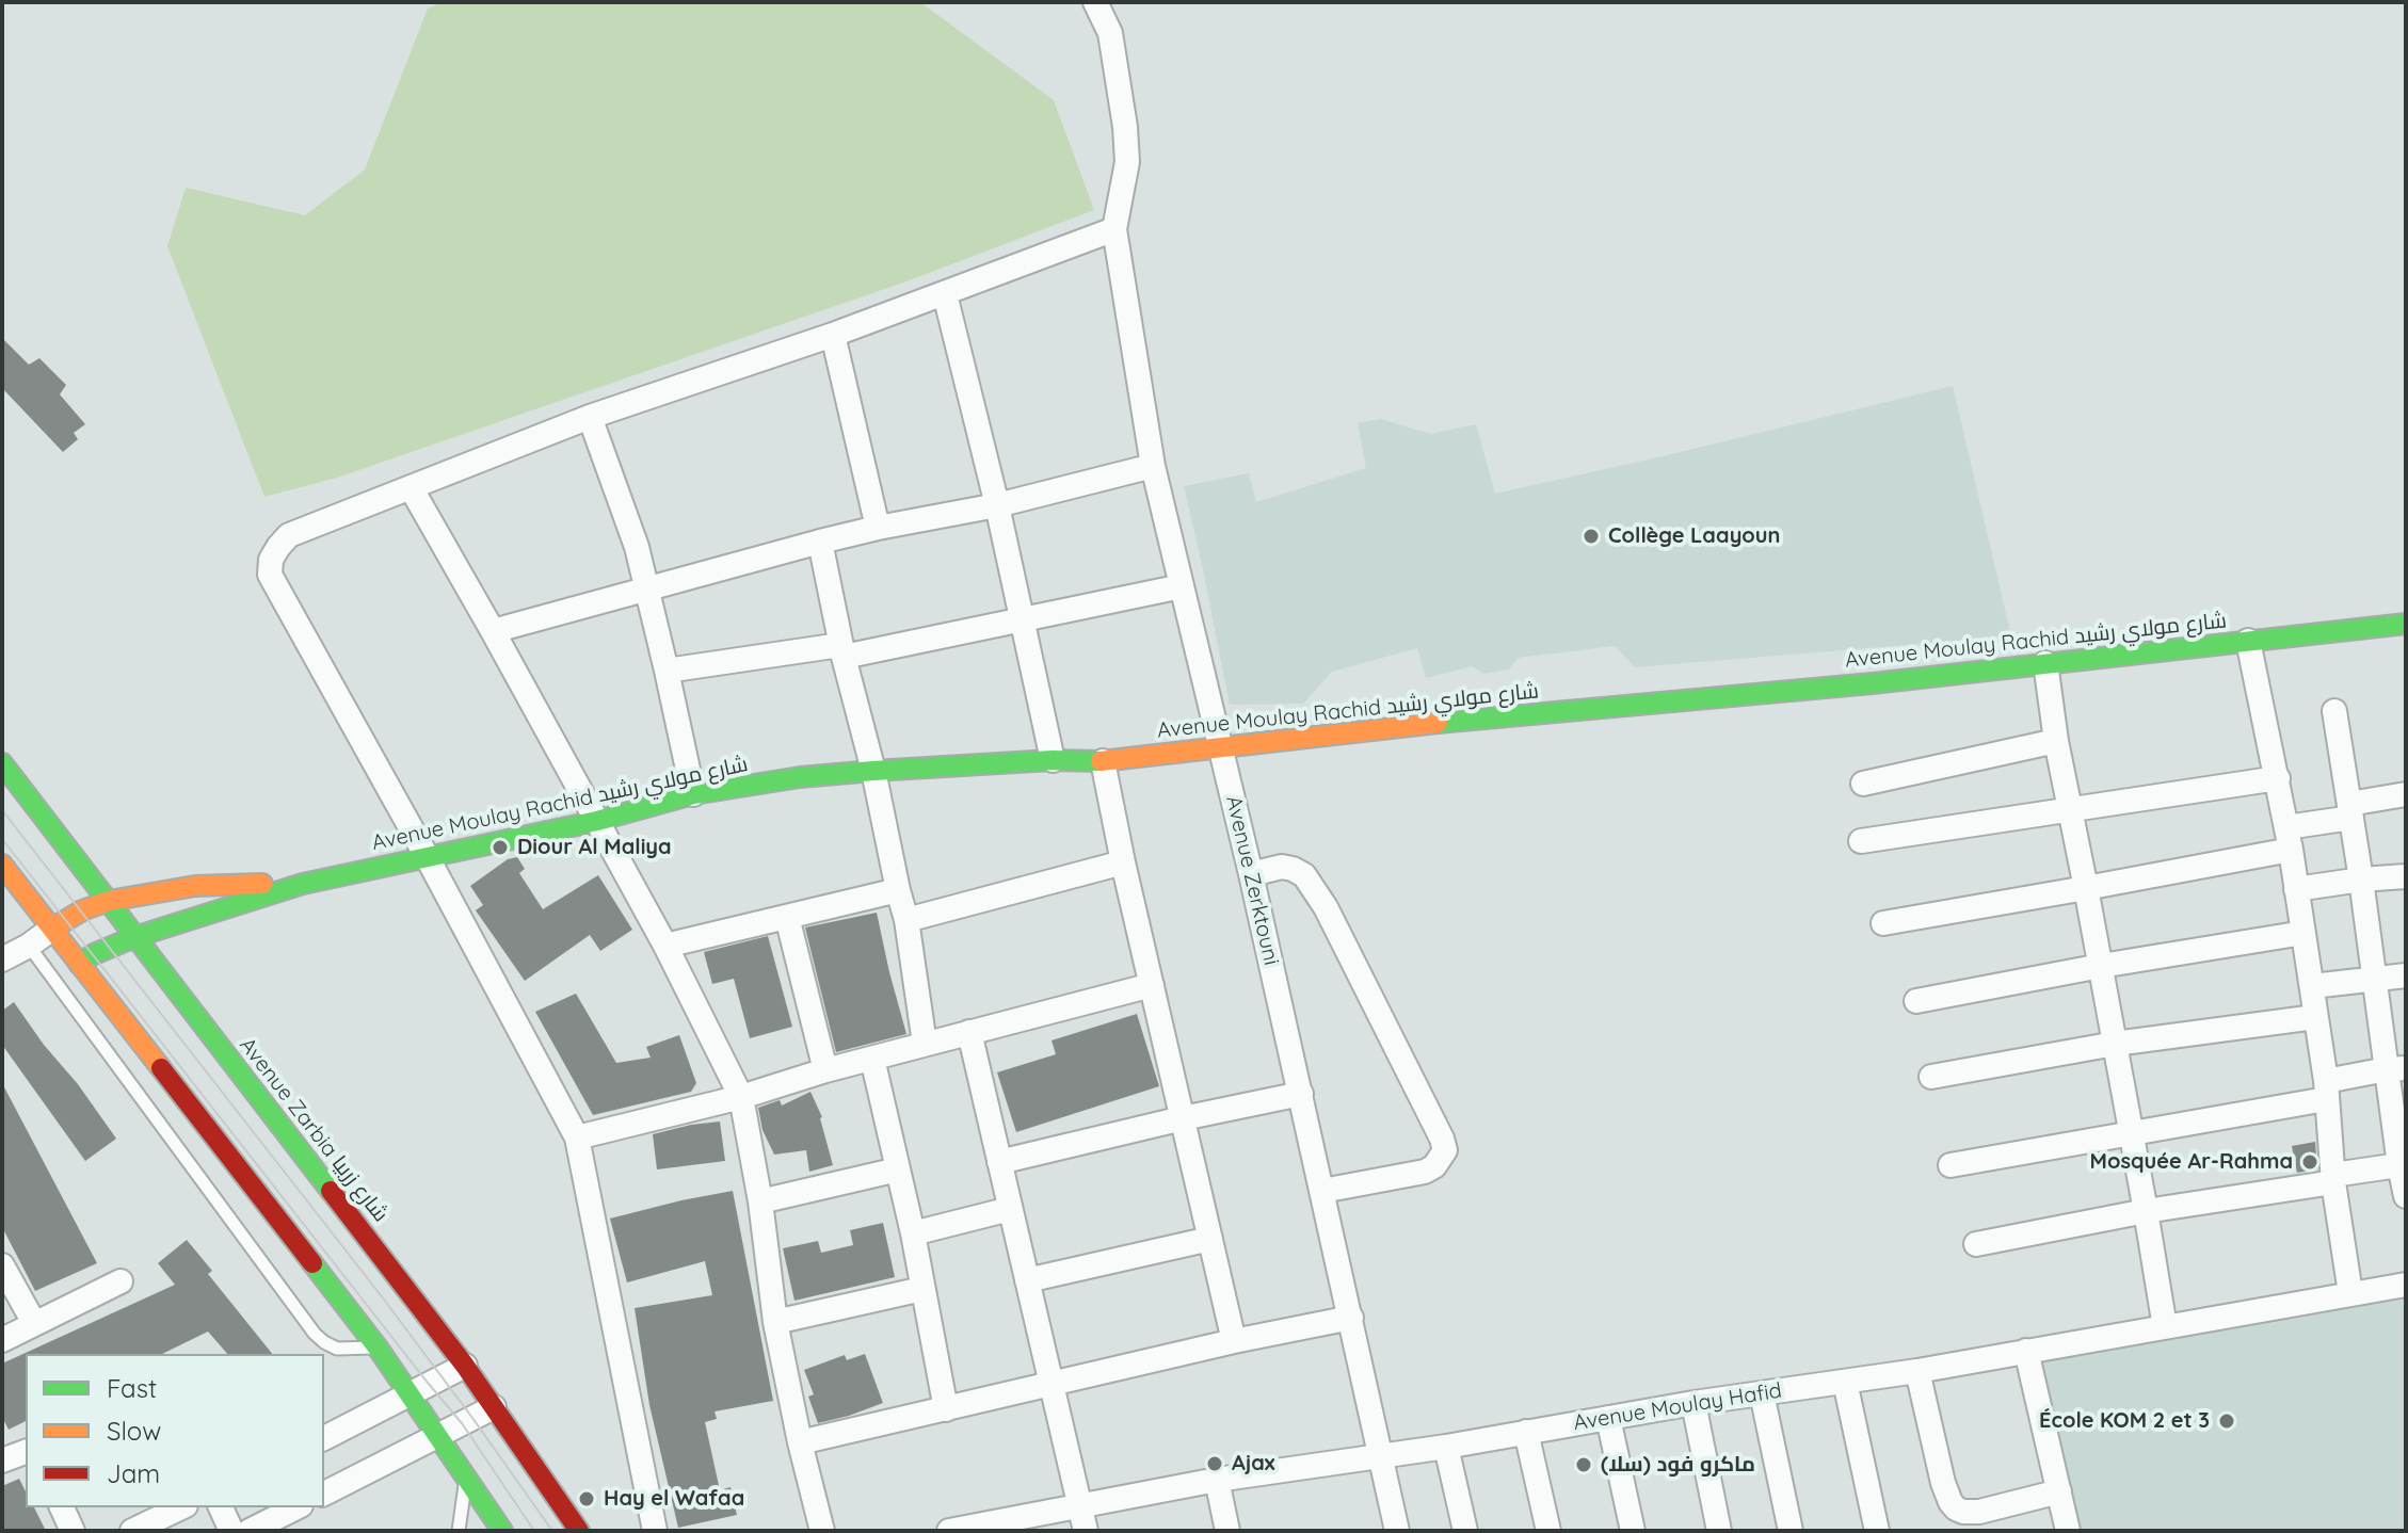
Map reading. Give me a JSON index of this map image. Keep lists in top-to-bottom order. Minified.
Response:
{"streets":{"street":["Avenue Moulay Rachid شارع مولاي رشيد","Avenue Zerktouni","Avenue Zarbia شارع زربيا","Avenue Moulay Hafid"]},"crossings":[["Avenue Moulay Rachid شارع مولاي رشيد","Avenue Zerktouni"],["Avenue Moulay Rachid شارع مولاي رشيد","Avenue Zarbia شارع زربيا"],["Avenue Zerktouni","Avenue Moulay Hafid"]],"places":["Collège Laayoun","Diour Al Maliya","Mosquée Ar-Rahma","École KOM 2 et 3","Ajax","ماكرو فود (سلا)","Hay el Wafaa"],"legend":["Fast","Slow","Jam"]}
